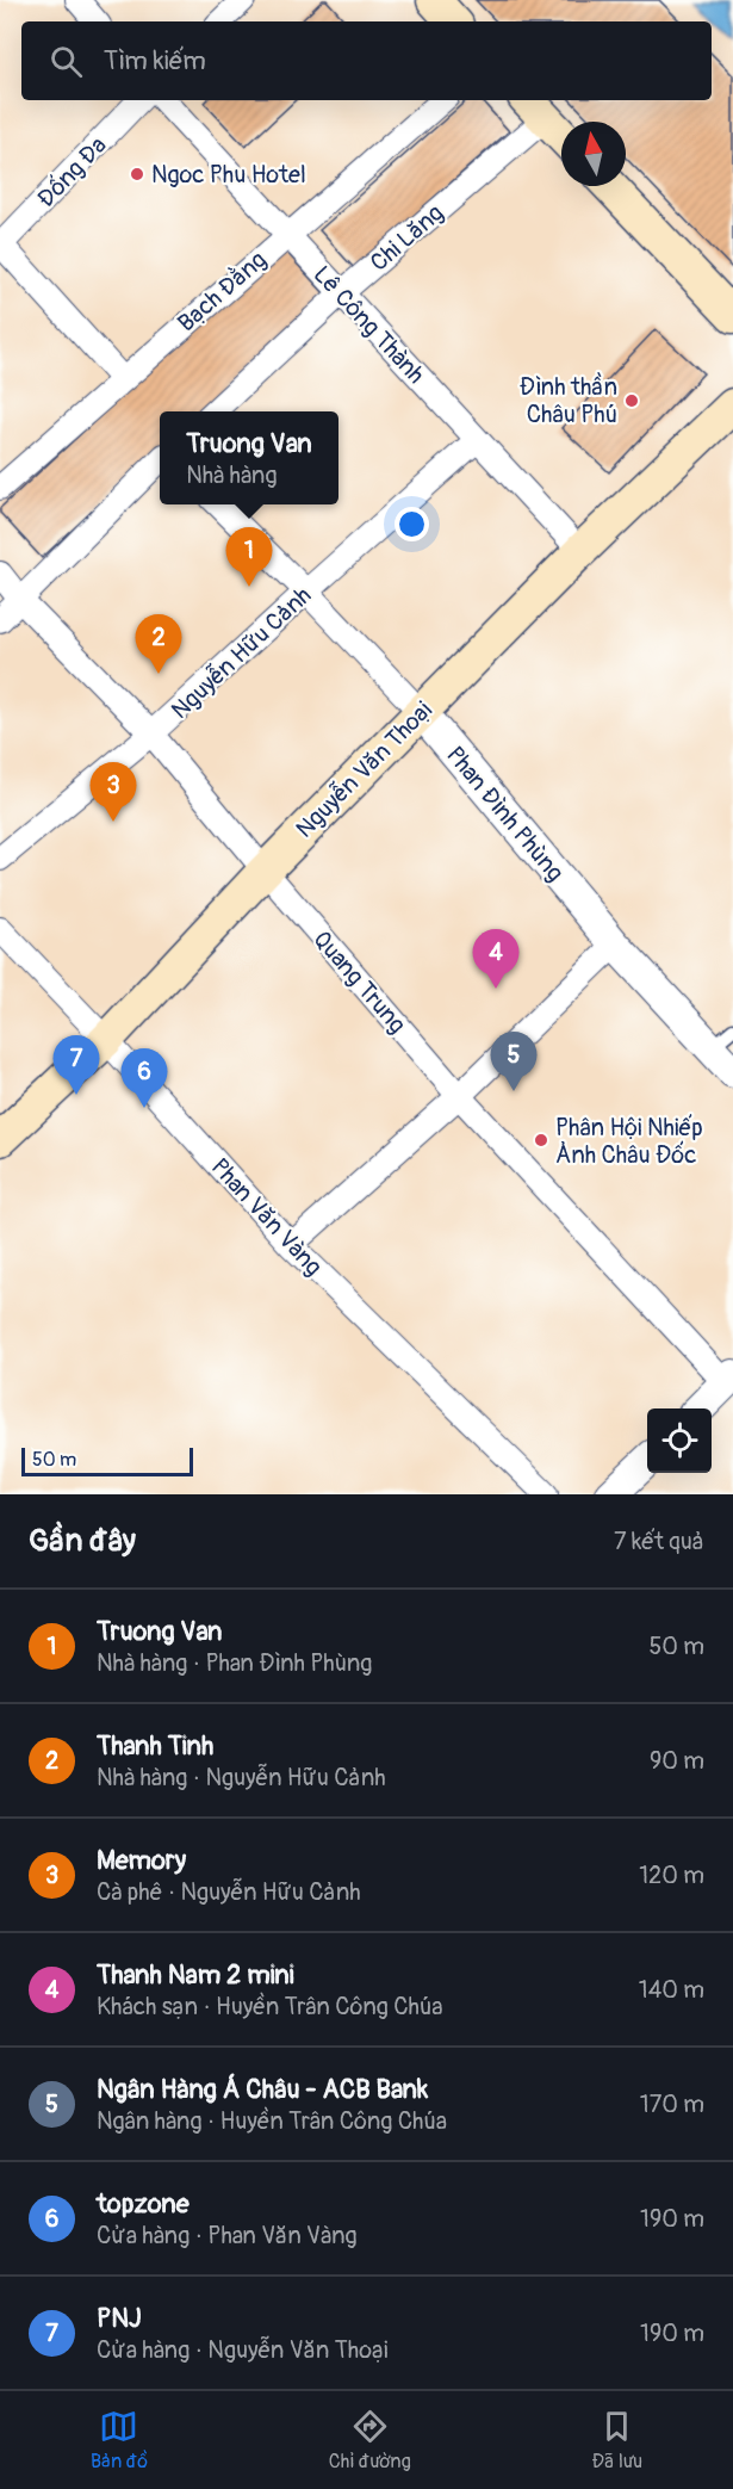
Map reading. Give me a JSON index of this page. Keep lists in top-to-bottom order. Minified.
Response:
{"streets":{"main road":["Nguyễn Văn Thoại"],"street":["Đống Đa","Chi Lăng","Bạch Đằng","Lê Công Thành","Nguyễn Hữu Cảnh","Phan Đình Phùng","Quang Trung","Phan Văn Vàng"]},"crossings":[["Chi Lăng","Lê Công Thành"],["Bạch Đằng","Lê Công Thành"],["Lê Công Thành","Nguyễn Hữu Cảnh"],["Lê Công Thành","Nguyễn Văn Thoại"],["Nguyễn Hữu Cảnh","Phan Đình Phùng"],["Nguyễn Hữu Cảnh","Quang Trung"],["Nguyễn Văn Thoại","Phan Đình Phùng"],["Nguyễn Văn Thoại","Quang Trung"],["Nguyễn Văn Thoại","Phan Văn Vàng"]],"places":["Ngoc Phu Hotel","Đình thần Châu Phú","Phân Hội Nhiếp Ảnh Châu Đốc"],"scale_bar":"50 m","north":"top","page":{"search":"Tìm kiếm","popup":["Truong Van","Nhà hàng"],"pins":["1","2","3","4","5","7","6"],"scale":"50 m","heading":["Gần đây","7 kết quả"],"list":[{"mark":"1","name":"Truong Van","note":"Nhà hàng · Phan Đình Phùng","value":"50 m"},{"mark":"2","name":"Thanh Tinh","note":"Nhà hàng · Nguyễn Hữu Cảnh","value":"90 m"},{"mark":"3","name":"Memory","note":"Cà phê · Nguyễn Hữu Cảnh","value":"120 m"},{"mark":"4","name":"Thanh Nam 2 mini","note":"Khách sạn · Huyền Trân Công Chúa","value":"140 m"},{"mark":"5","name":"Ngân Hàng Á Châu - ACB Bank","note":"Ngân hàng · Huyền Trân Công Chúa","value":"170 m"},{"mark":"6","name":"topzone","note":"Cửa hàng · Phan Văn Vàng","value":"190 m"},{"mark":"7","name":"PNJ","note":"Cửa hàng · Nguyễn Văn Thoại","value":"190 m"}],"nav":["Bản đồ","Chỉ đường","Đã lưu"]}}
